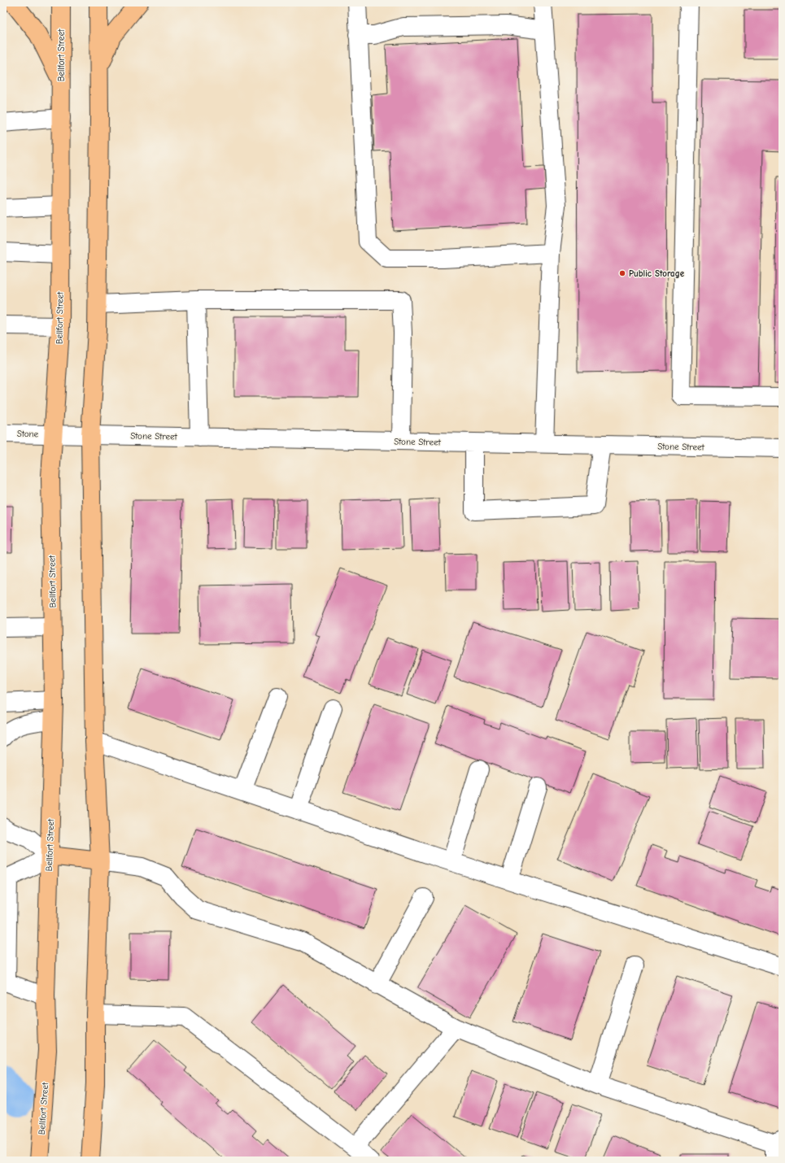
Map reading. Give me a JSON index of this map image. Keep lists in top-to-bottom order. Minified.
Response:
{"streets":{"main road":["Bellfort Street"],"street":["Stone","Stone Street"]},"crossings":[["Bellfort Street","Stone"],["Bellfort Street","Stone Street"],["Stone","Stone Street"]],"places":["Public Storage"]}
